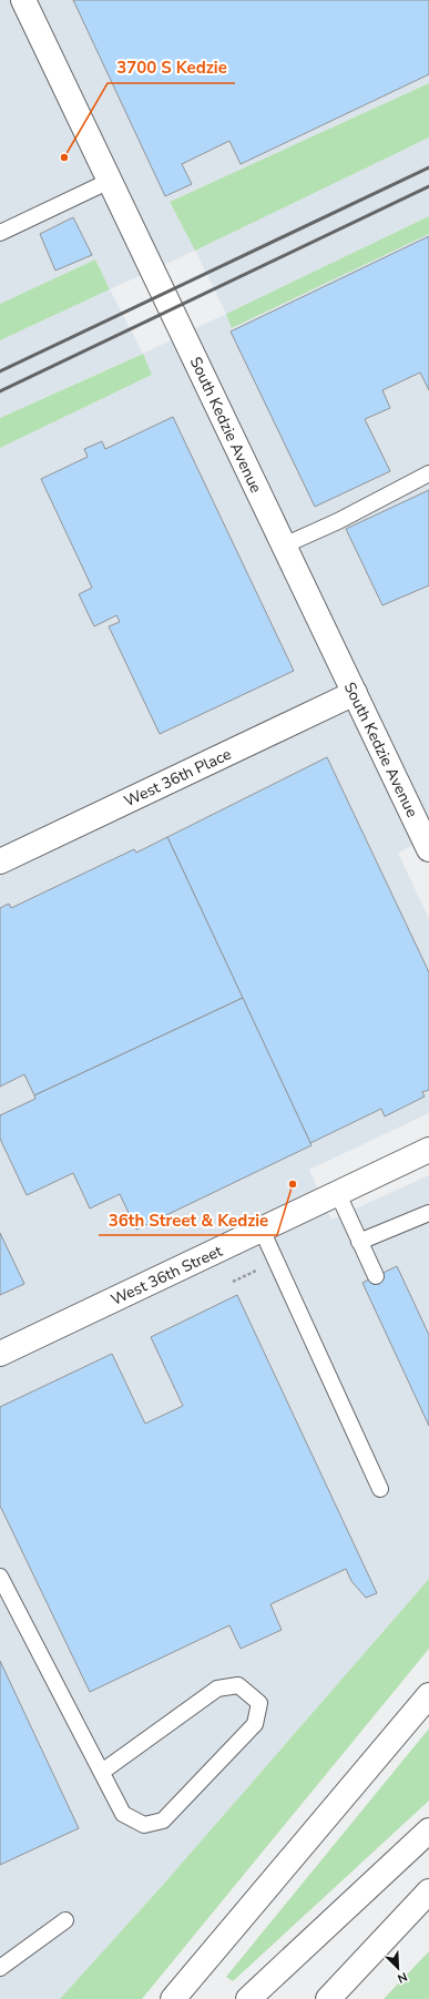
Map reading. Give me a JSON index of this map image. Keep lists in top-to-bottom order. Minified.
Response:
{"streets":{"main road":["South Kedzie Avenue","West 36th Place","West 36th Street"]},"crossings":[["South Kedzie Avenue","West 36th Place"]],"places":["3700 S Kedzie","36th Street & Kedzie"],"north":"bottom right"}
